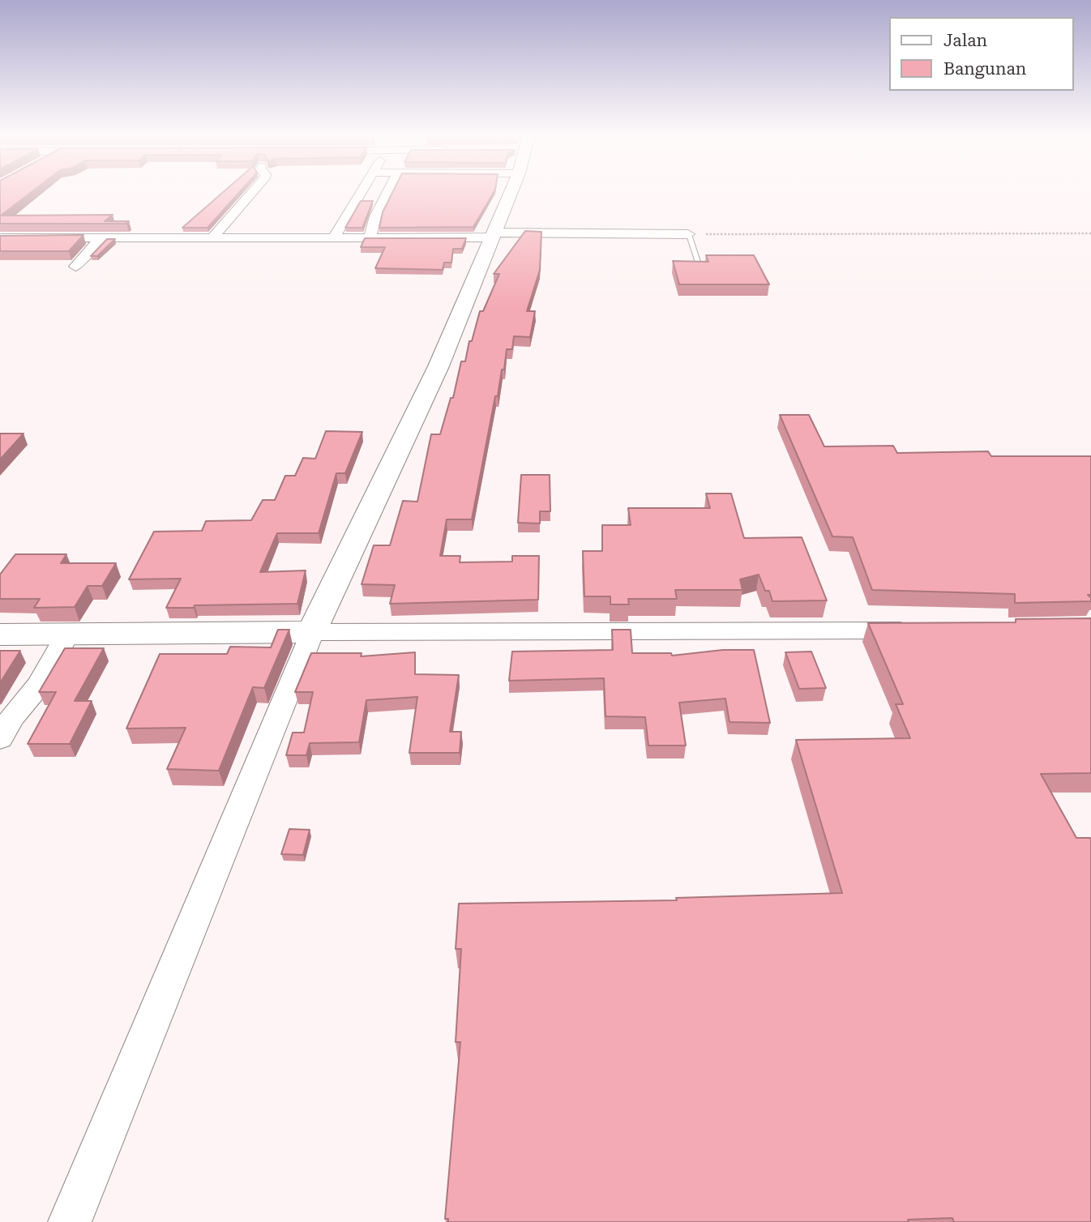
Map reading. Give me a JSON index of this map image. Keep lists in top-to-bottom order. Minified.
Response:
{"legend":["Jalan","Bangunan"]}
